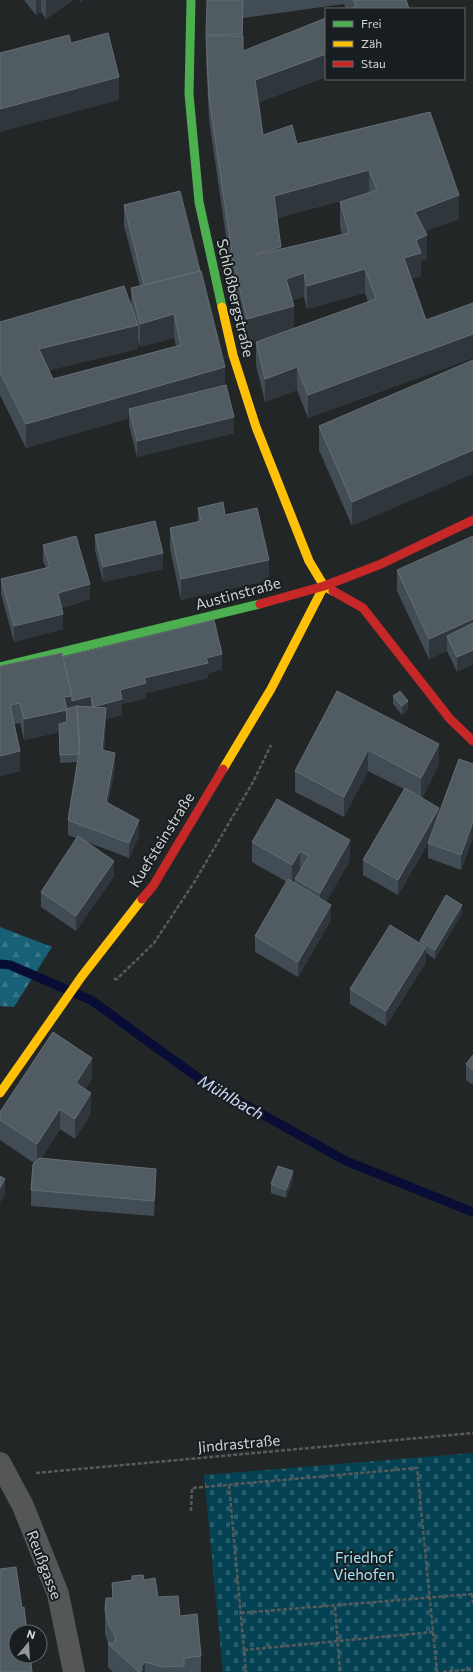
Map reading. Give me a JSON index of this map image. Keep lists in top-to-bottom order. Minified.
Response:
{"streets":{"street":["Schloßbergstraße","Austinstraße","Kuefsteinstraße","Reußgasse"],"path":["Jindrastraße"]},"crossings":[["Schloßbergstraße","Austinstraße"],["Schloßbergstraße","Kuefsteinstraße"],["Austinstraße","Kuefsteinstraße"],["Jindrastraße","Reußgasse"]],"water":["Mühlbach"],"parks":["Friedhof Viehofen"],"legend":["Frei","Zäh","Stau"],"north":"top"}
